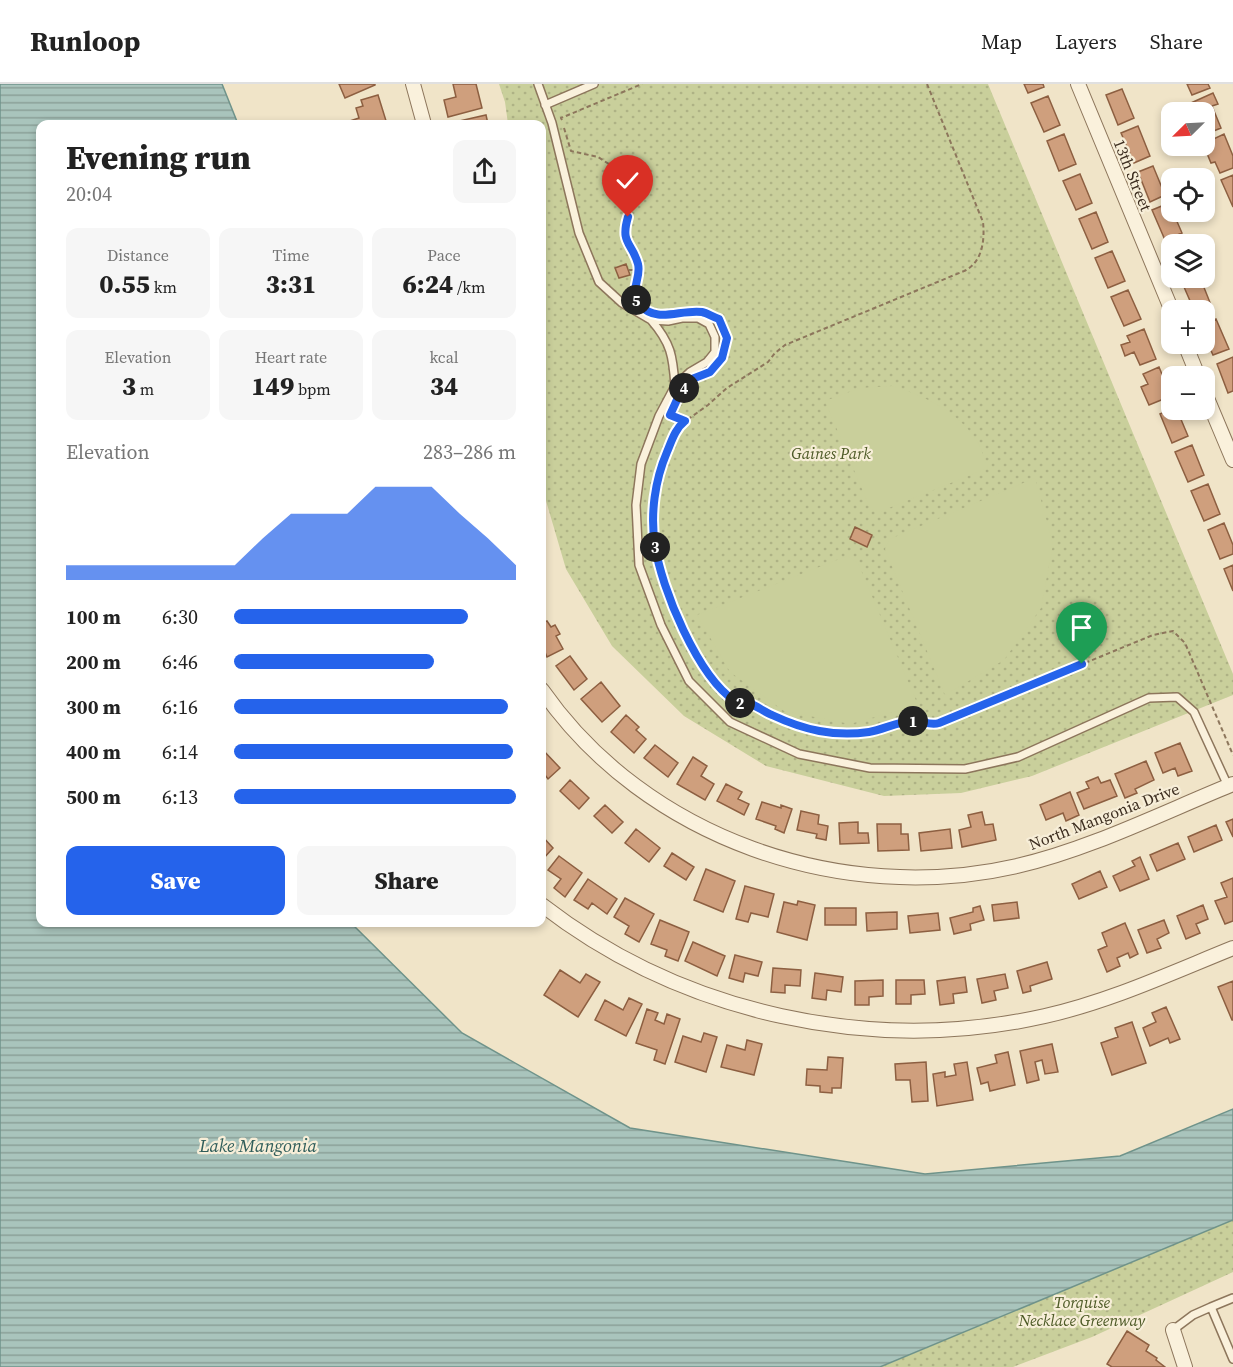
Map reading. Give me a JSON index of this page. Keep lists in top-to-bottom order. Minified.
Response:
{"streets":{"street":["13th Street","North Mangonia Drive"]},"water":["Lake Mangonia"],"parks":["Gaines Park","Torquise Necklace Greenway"],"north":"bottom left","page":{"header":"Runloop","nav":["Map","Layers","Share"],"map_buttons":["+","−"],"heading":["Evening run","20:04"],"stats":[["Distance","0.55 km"],["Time","3:31"],["Pace","6:24 /km"],["Elevation","3 m"],["Heart rate","149 bpm"],["kcal","34"]],"pins":["5","4","3","2","1"],"chart":["Elevation","283–286 m"],"list":[{"name":"100 m","note":"6:30"},{"name":"200 m","note":"6:46"},{"name":"300 m","note":"6:16"},{"name":"400 m","note":"6:14"},{"name":"500 m","note":"6:13"}],"buttons":["Save","Share"]}}
